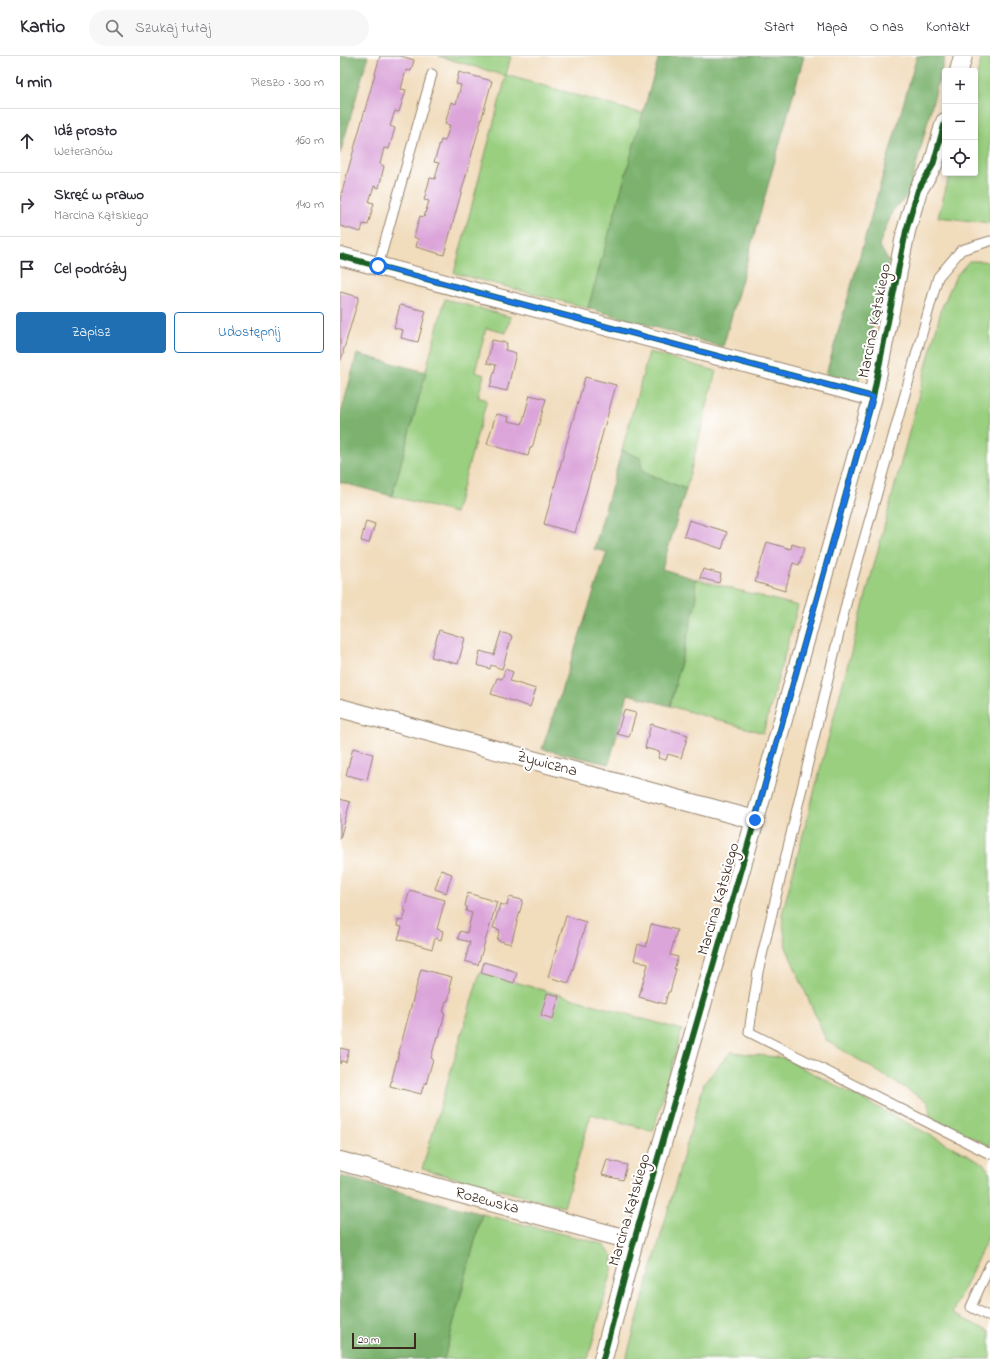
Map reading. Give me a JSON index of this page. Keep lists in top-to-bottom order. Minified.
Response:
{"streets":{"street":["Marcina Kątskiego","Żywiczna","Rozewska"]},"crossings":[["Marcina Kątskiego","Żywiczna"],["Marcina Kątskiego","Rozewska"]],"scale_bar":"20 m","page":{"header":"Kartio","search":"Szukaj tutaj","nav":["Start","Mapa","O nas","Kontakt"],"heading":["4 min","Pieszo · 300 m"],"map_buttons":["+","−"],"list":[["Idź prosto","Weteranów","160 m"],["Skręć w prawo","Marcina Kątskiego","140 m"],"Cel podróży"],"buttons":["Zapisz","Udostępnij"],"scale":"20 m"}}
